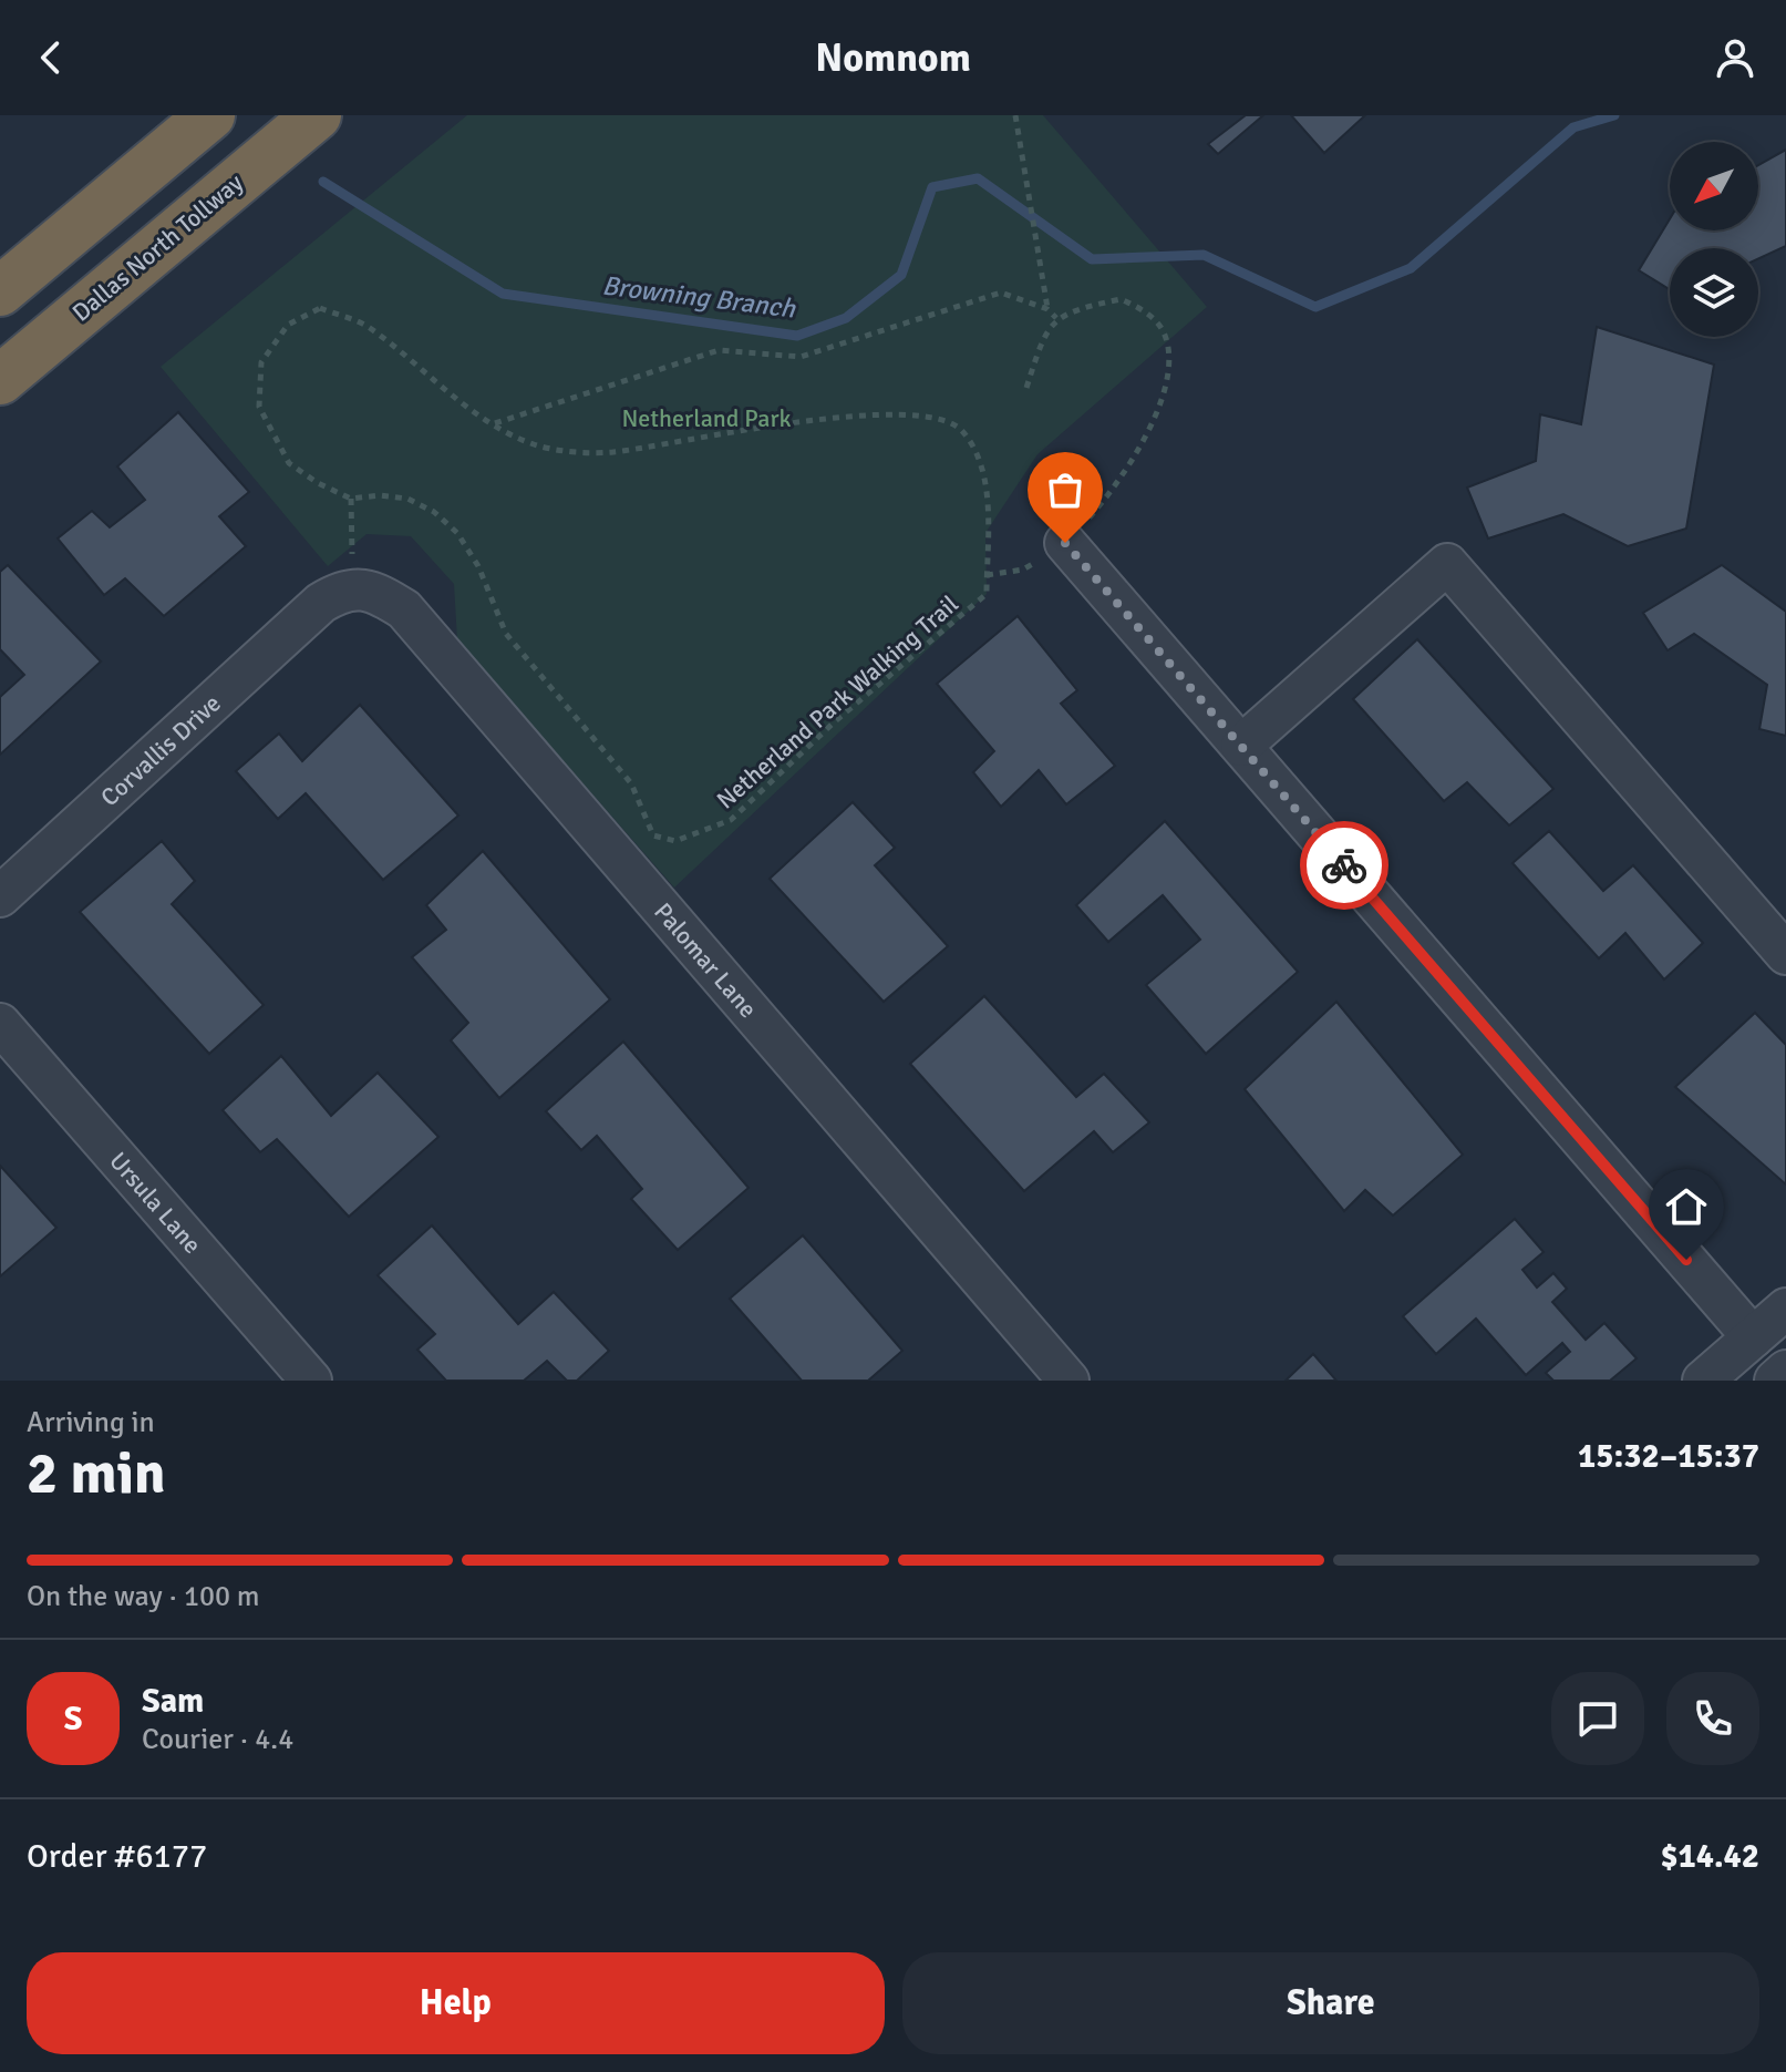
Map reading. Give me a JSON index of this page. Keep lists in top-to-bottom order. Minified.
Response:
{"streets":{"highway":["Dallas North Tollway"],"street":["Corvallis Drive","Palomar Lane","Ursula Lane"],"path":["Netherland Park Walking Trail"]},"crossings":[["Corvallis Drive","Palomar Lane"]],"water":["Browning Branch"],"parks":["Netherland Park"],"north":"bottom left","page":{"header":"Nomnom","heading":["2 min","Arriving in","15:32–15:37"],"panel":["Sam","Courier · 4.4","Order #6177","$14.42"],"bar":"On the way · 100 m","round":"S","buttons":["Help","Share"]}}
